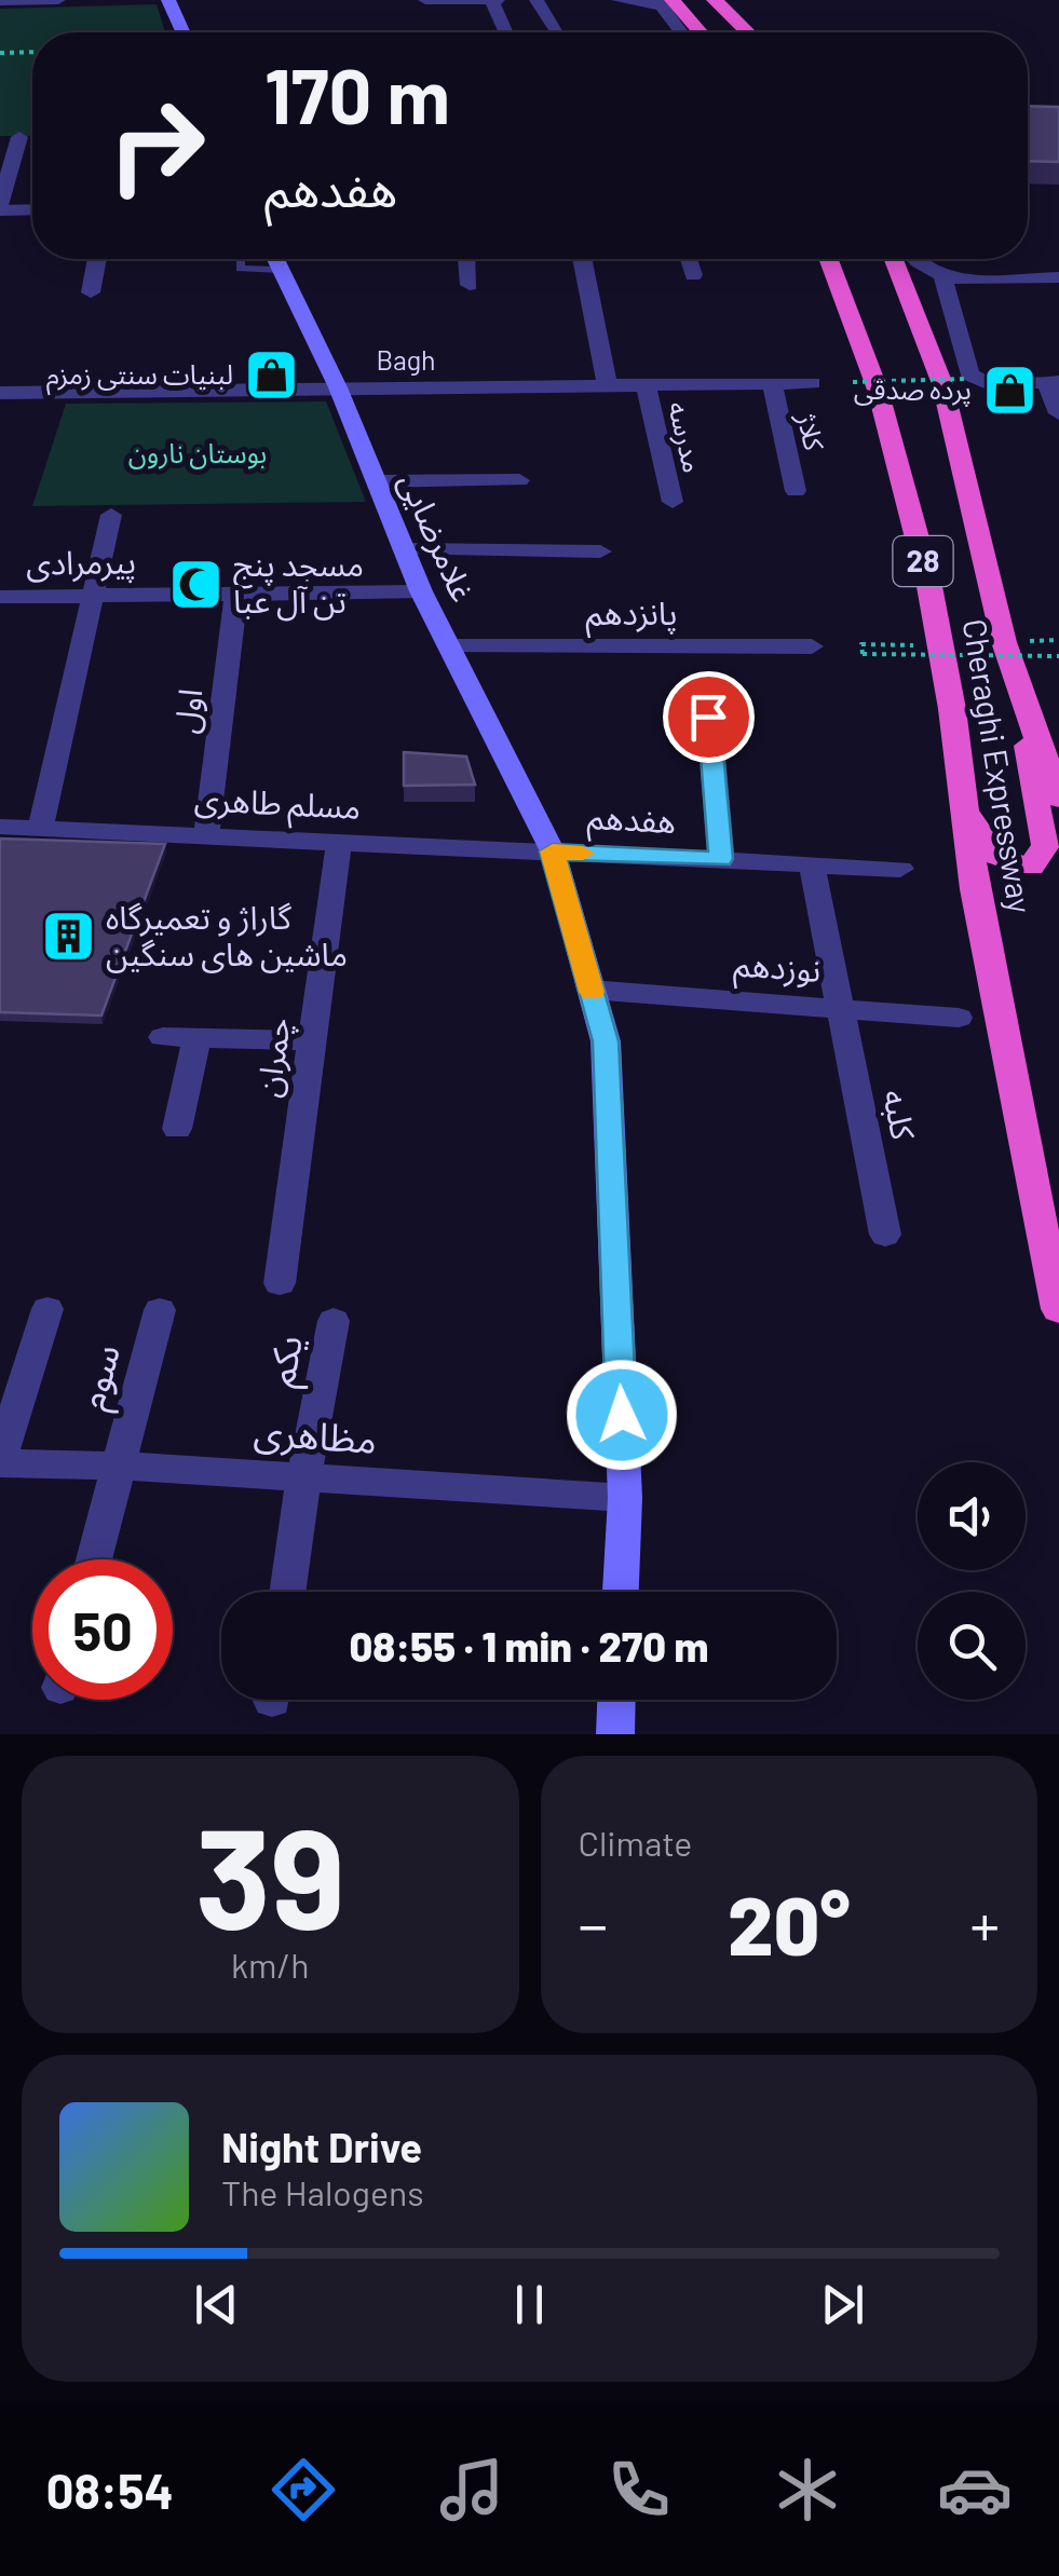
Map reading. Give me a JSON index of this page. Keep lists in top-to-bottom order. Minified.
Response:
{"streets":{"highway":["28","Cheraghi Expressway"],"main road":["غلامرضایی"],"street":["Bagh","کلاژ","مدرسه","پیرمرادی","پانزدهم","اول","مسلم طاهری","هفدهم","نوزدهم","چمران","کلبه","یکم","سوم","مظاهری"]},"crossings":[["Bagh","کلاژ"],["Bagh","مدرسه"],["Bagh","غلامرضایی"],["غلامرضایی","پیرمرادی"],["غلامرضایی","پانزدهم"],["غلامرضایی","مسلم طاهری"],["غلامرضایی","هفدهم"],["غلامرضایی","نوزدهم"],["غلامرضایی","مظاهری"],["پیرمرادی","اول"],["اول","مسلم طاهری"],["مسلم طاهری","هفدهم"],["مسلم طاهری","چمران"],["هفدهم","کلبه"],["نوزدهم","کلبه"],["یکم","مظاهری"],["سوم","مظاهری"]],"parks":["بوستان نارون"],"places":{"shop":["لبنیات سنتی زمزم","پرده صدقی"],"mosque":["مسجد پنج تن آل عبا"],"building":["گاراژ و تعمیرگاه ماشین های سنگین"]},"page":{"turn":["170 m","هفدهم"],"limit":"50","trip":"08:55 · 1 min · 270 m","tile":[["39","km/h"],"Climate"],"heat":["−","20°","+"],"song":["Night Drive","The Halogens"],"tabs":"08:54"}}
